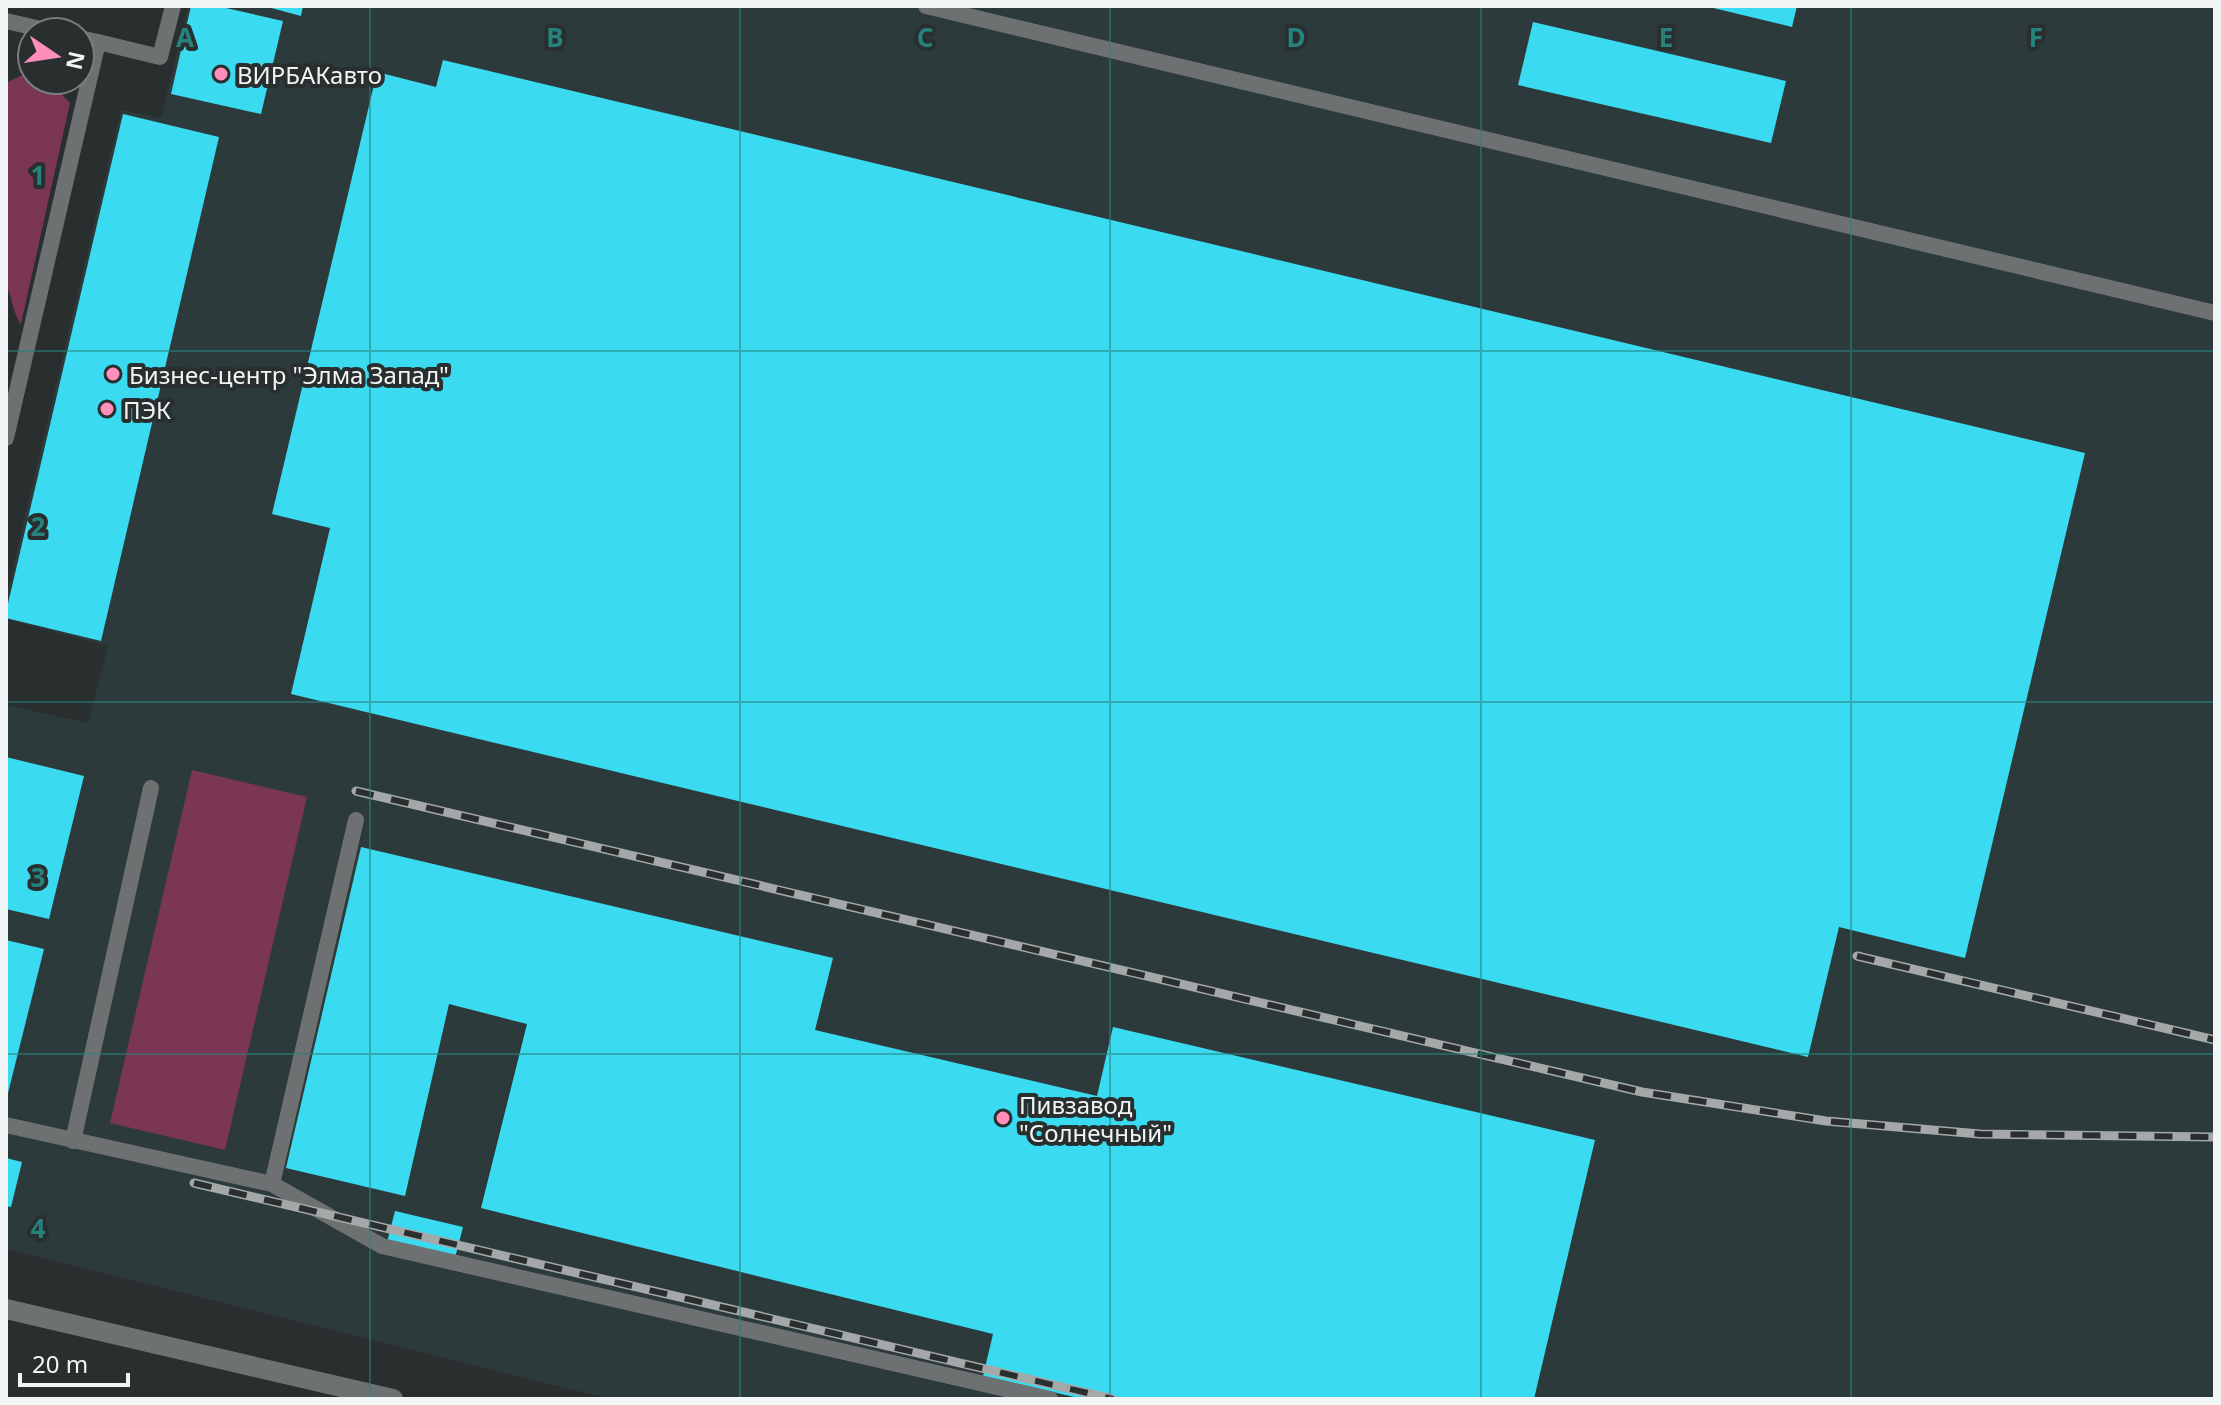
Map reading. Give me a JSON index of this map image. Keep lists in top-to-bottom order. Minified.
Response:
{"places":["ВИРБАКавто","Бизнес-центр \"Элма Запад\"","ПЭК","Пивзавод \"Солнечный\""],"scale_bar":"20 m","north":"right","grid":{"columns":["A","B","C","D","E","F"],"rows":["1","2","3","4"]}}
